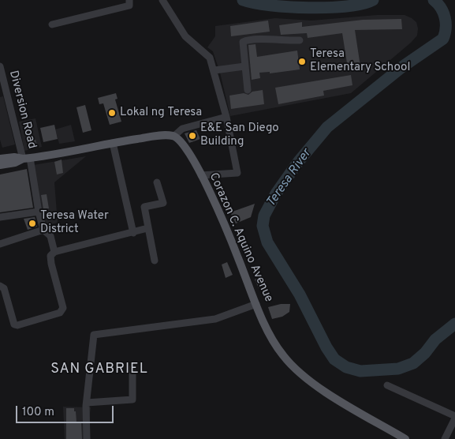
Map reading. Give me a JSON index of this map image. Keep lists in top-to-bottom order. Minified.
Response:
{"streets":{"main road":["Corazon C. Aquino Avenue"],"street":["Diversion Road"]},"districts":["SAN GABRIEL"],"water":["Teresa River"],"places":["Teresa Elementary School","Lokal ng Teresa","E&E San Diego Building","Teresa Water District"],"scale_bar":"100 m"}
